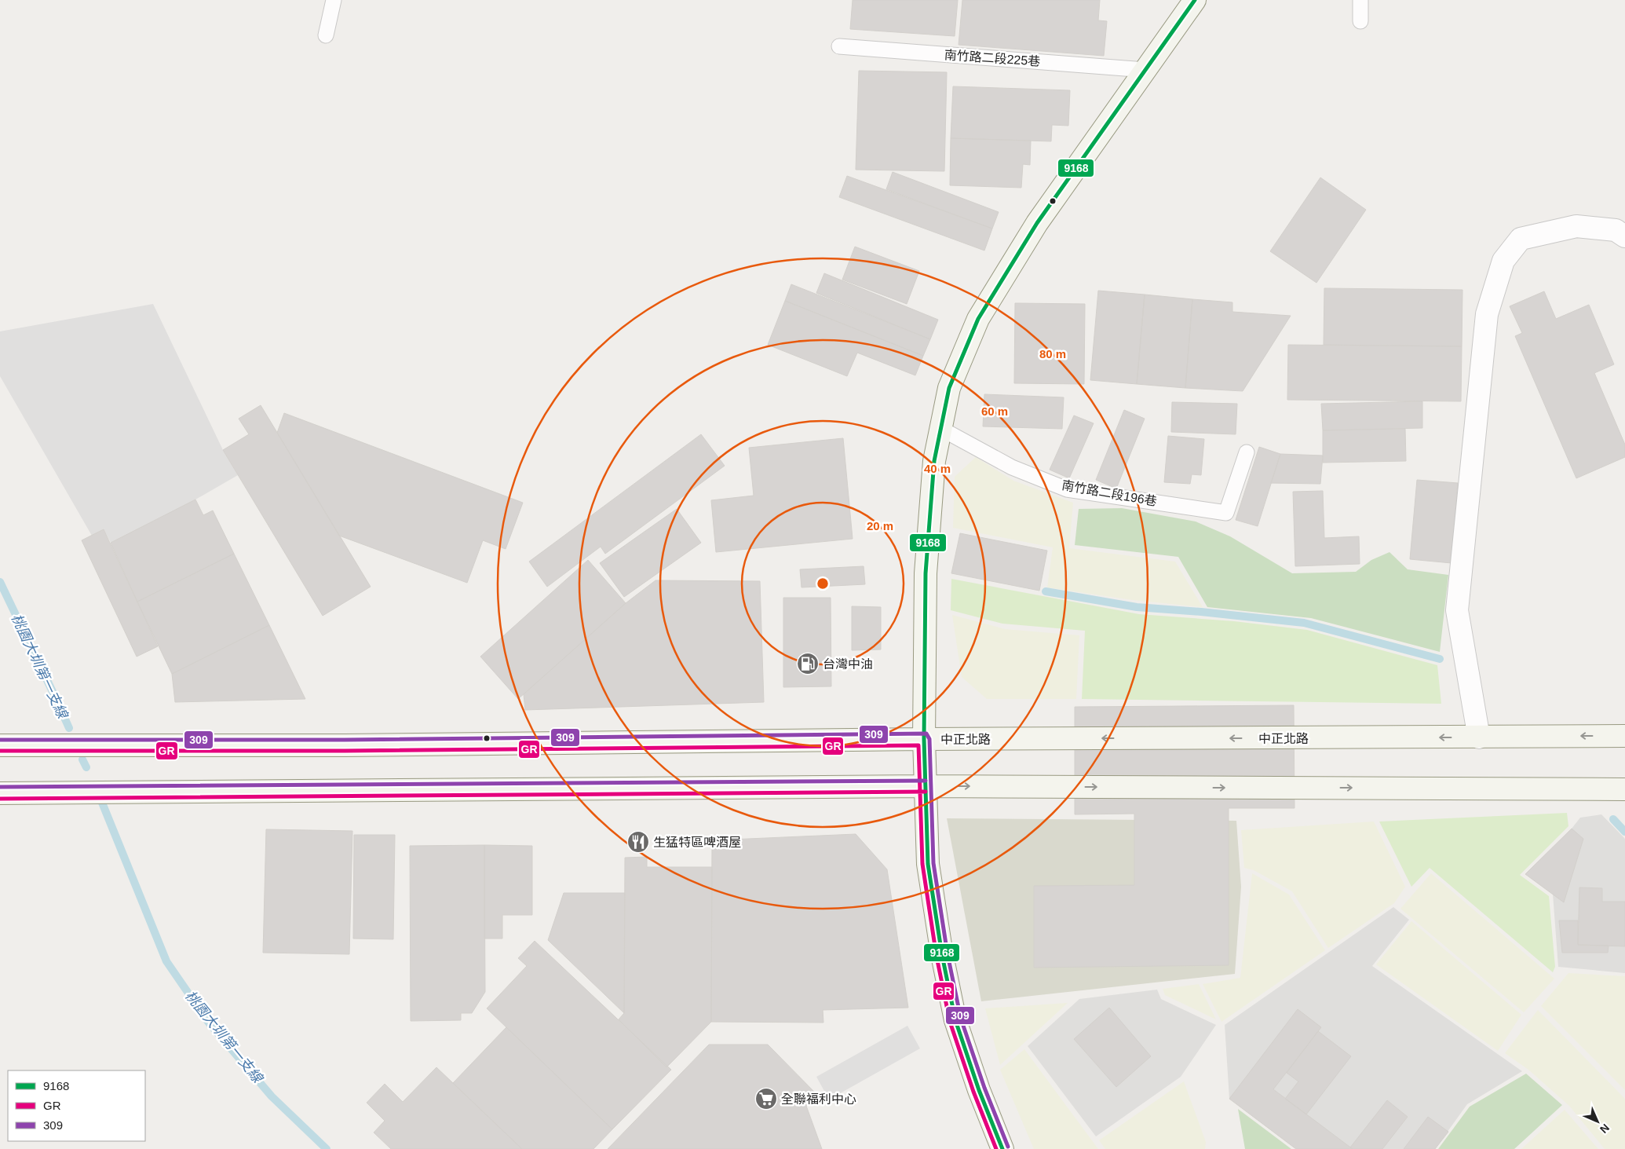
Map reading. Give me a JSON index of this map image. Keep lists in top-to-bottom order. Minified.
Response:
{"streets":{"street":["中正北路"],"lane":["南竹路二段225巷","南竹路二段196巷"]},"water":["桃園大圳第一支線"],"places":{"fuel station":["台灣中油"],"restaurant":["生猛特區啤酒屋"],"supermarket":["全聯福利中心"]},"lines":["transit line 9168","transit line 309","transit line GR"],"legend":["9168","GR","309"],"north":"bottom right","rings":["80 m","60 m","40 m","20 m"]}
